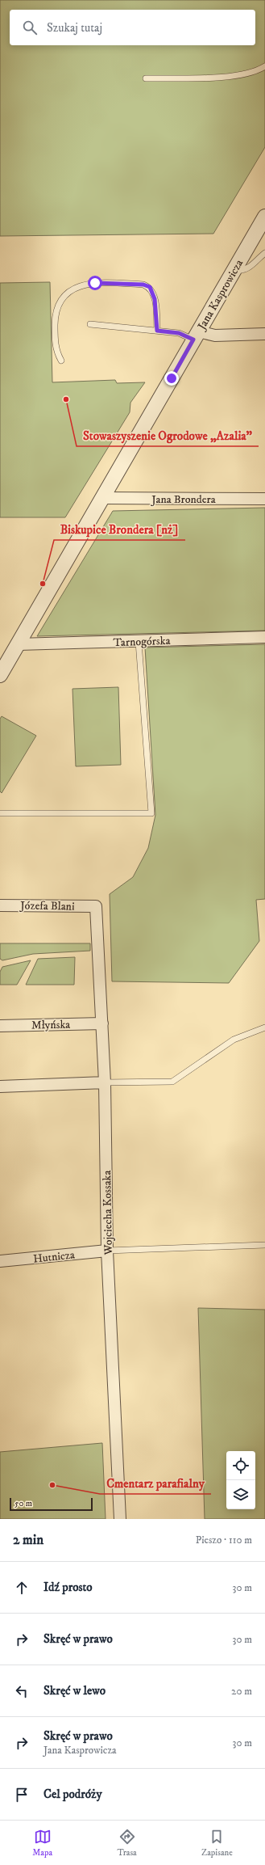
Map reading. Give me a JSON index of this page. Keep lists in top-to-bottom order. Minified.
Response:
{"streets":{"street":["Jana Kasprowicza","Jana Brondera","Tarnogórska","Józefa Blani","Młyńska","Wojciecha Kossaka","Hutnicza"]},"crossings":[["Jana Kasprowicza","Jana Brondera"],["Jana Kasprowicza","Tarnogórska"],["Józefa Blani","Wojciecha Kossaka"],["Młyńska","Wojciecha Kossaka"],["Wojciecha Kossaka","Hutnicza"]],"places":["Stowaszyszenie Ogrodowe „Azalia”","Biskupice Brondera [nż]","Cmentarz parafialny"],"scale_bar":"50 m","page":{"search":"Szukaj tutaj","scale":"50 m","heading":["2 min","Pieszo · 110 m"],"list":[["Idź prosto","30 m"],["Skręć w prawo","30 m"],["Skręć w lewo","20 m"],["Skręć w prawo","Jana Kasprowicza","30 m"],"Cel podróży"],"nav":["Mapa","Trasa","Zapisane"]}}
